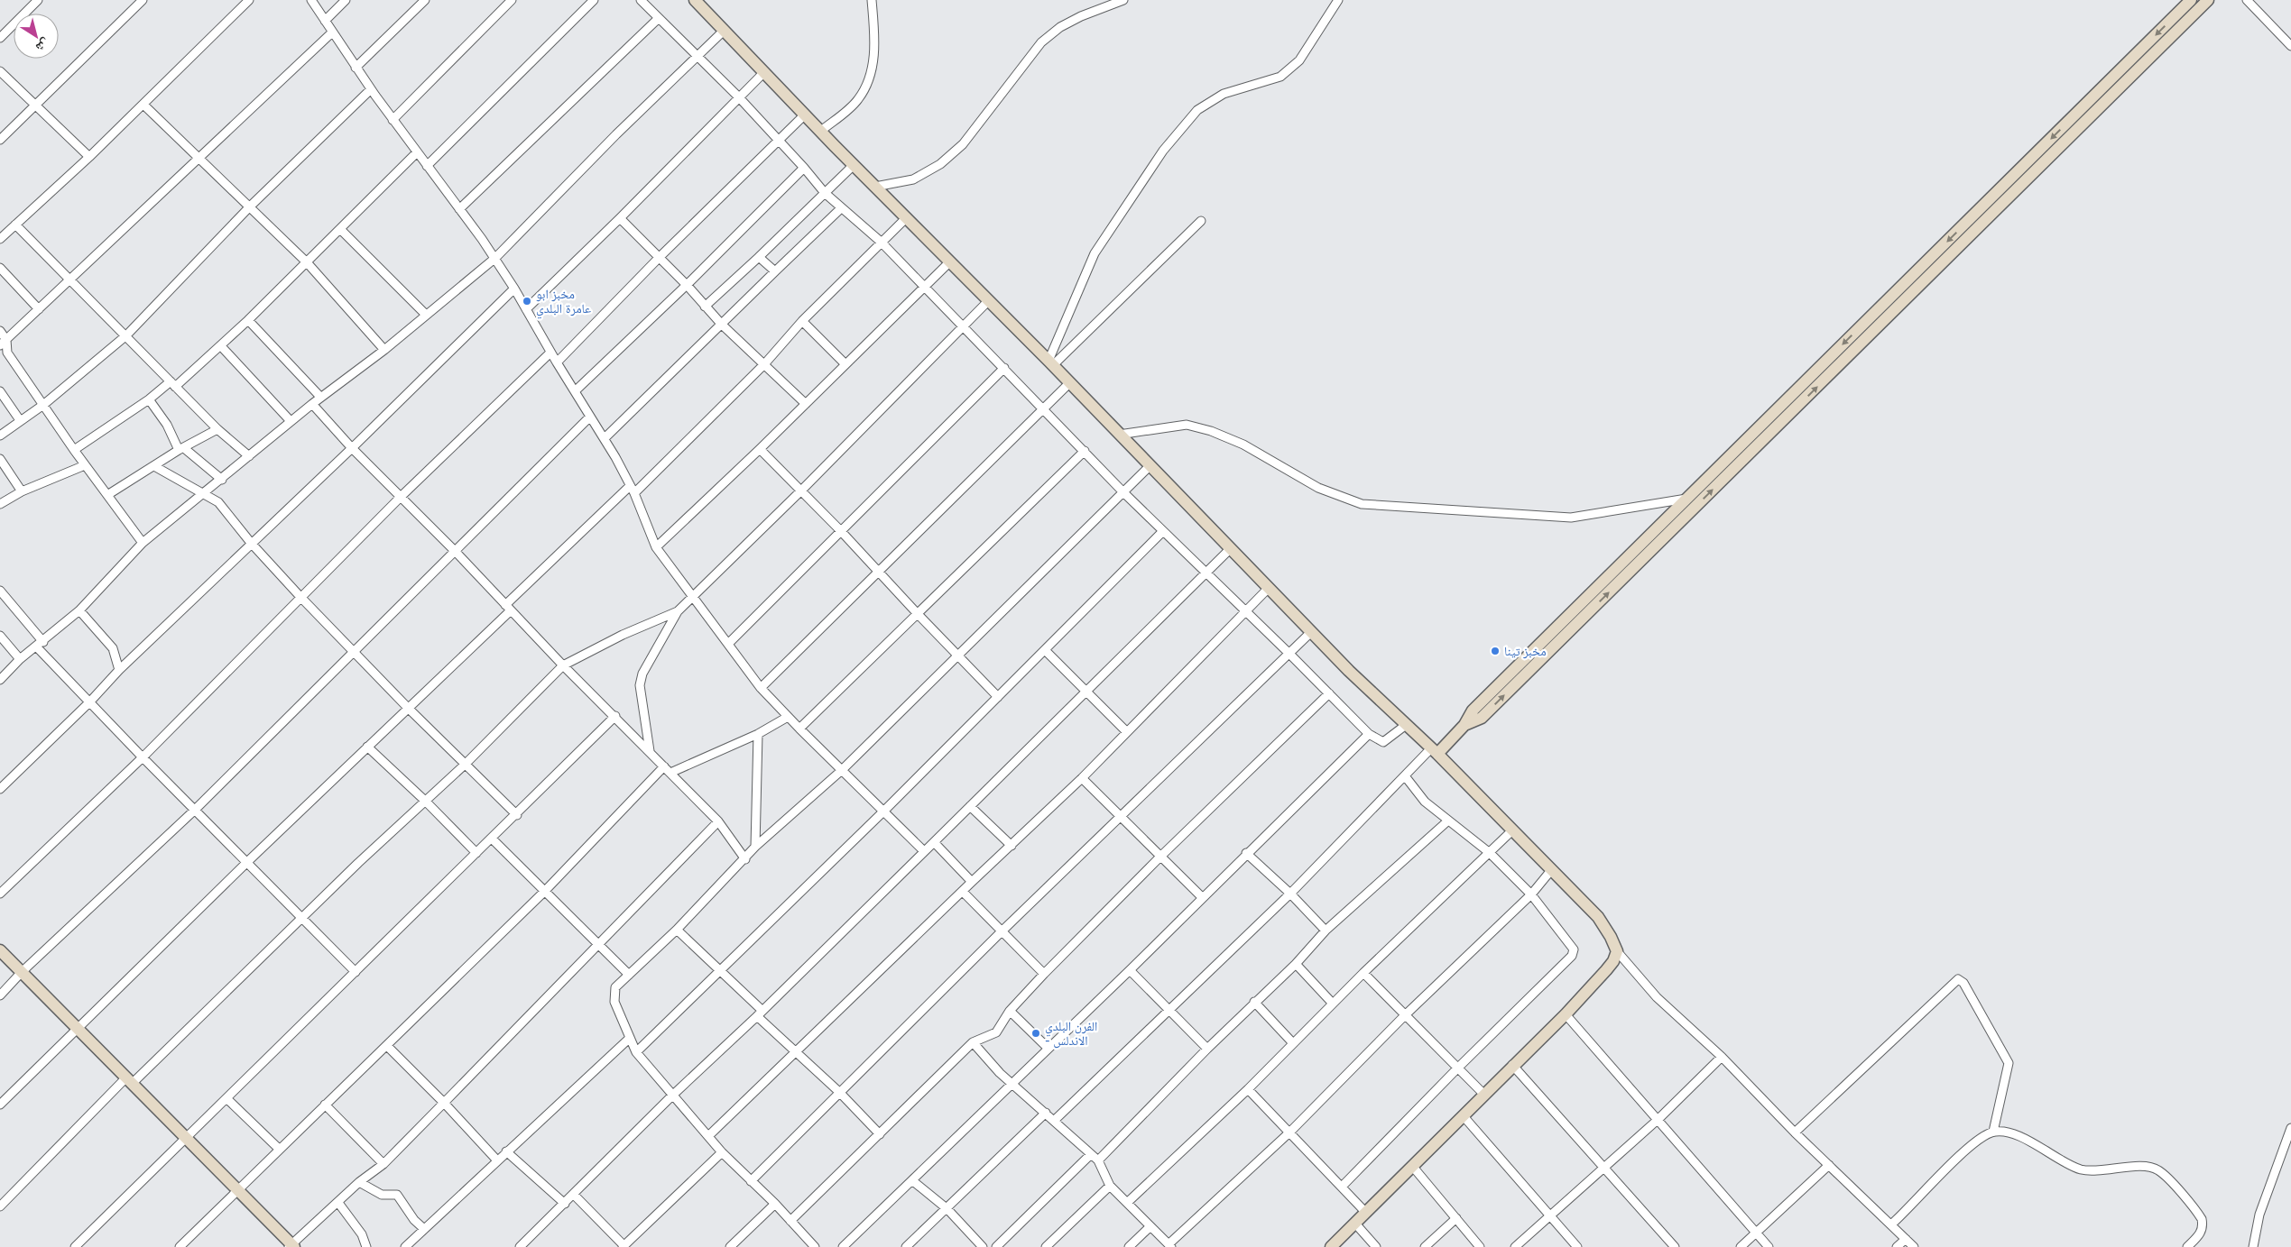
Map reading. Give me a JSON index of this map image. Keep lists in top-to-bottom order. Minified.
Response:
{"places":["مخبز ابو عامرة البلدي","مخبز تينا","الفرن البلدي - الاندلس"],"north":"bottom right"}
